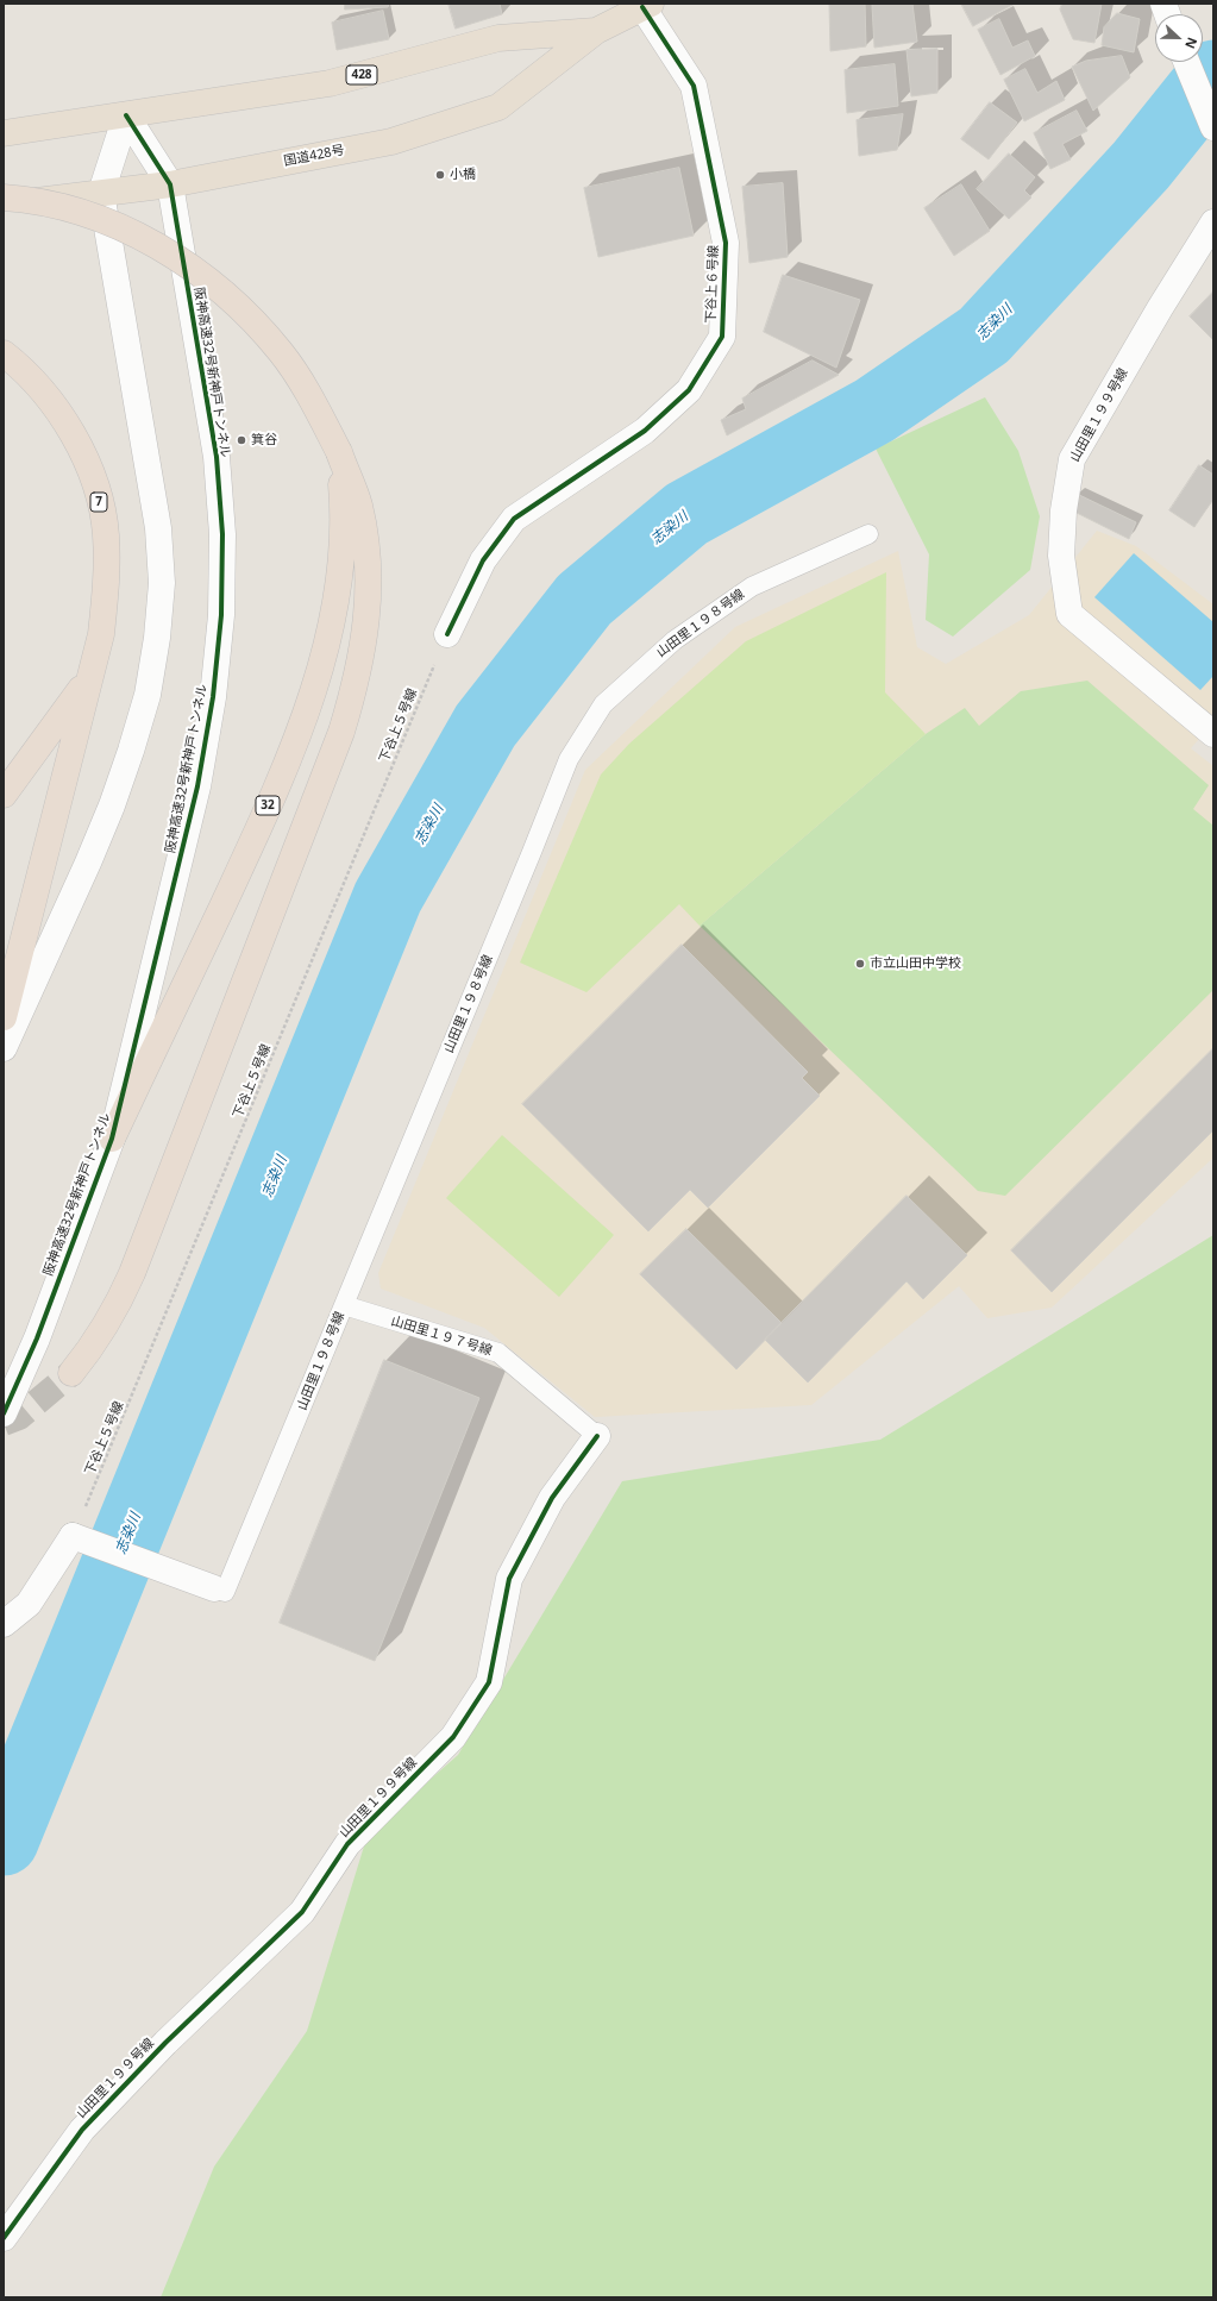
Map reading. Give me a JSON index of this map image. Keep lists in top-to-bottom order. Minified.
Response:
{"streets":{"highway":["428","国道428号","7","32"],"street":["下谷上６号線","阪神高速32号新神戸トンネル","山田里１９９号線"],"lane":["山田里１９８号線","山田里１９７号線"],"path":["下谷上５号線"]},"crossings":[["国道428号","下谷上６号線"],["国道428号","阪神高速32号新神戸トンネル"],["下谷上６号線","下谷上５号線"],["阪神高速32号新神戸トンネル","32"],["山田里１９９号線","山田里１９７号線"],["山田里１９８号線","山田里１９７号線"]],"water":["志染川"],"places":["小橋","箕谷","市立山田中学校"],"north":"right"}
